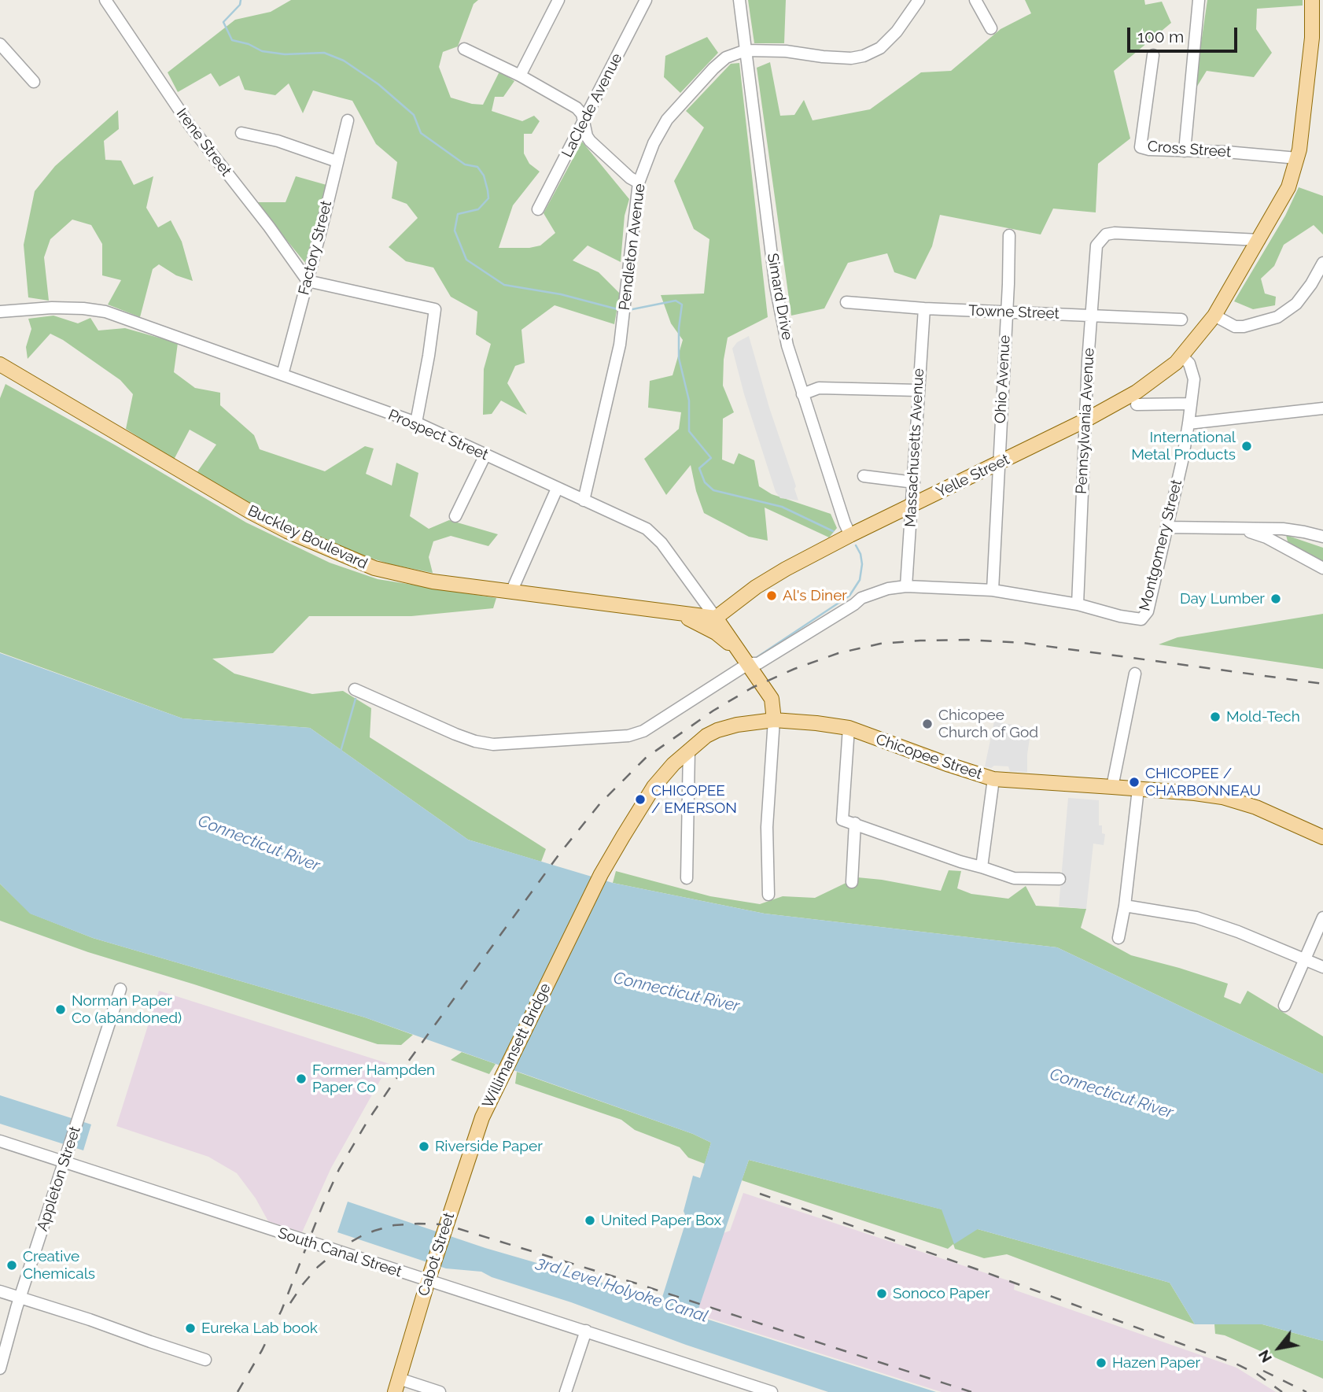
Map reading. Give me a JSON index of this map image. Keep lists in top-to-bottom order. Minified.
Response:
{"streets":{"main road":["Prospect Street","Yelle Street","Buckley Boulevard","Chicopee Street","Willimansett Bridge","Cabot Street"],"street":["LaClede Avenue","Irene Street","Cross Street","Pendleton Avenue","Factory Street","Simard Drive","Towne Street","Ohio Avenue","Pennsylvania Avenue","Massachusetts Avenue","Montgomery Street","Appleton Street","South Canal Street"]},"crossings":[["Irene Street","Factory Street"],["Pendleton Avenue","Simard Drive"],["Pendleton Avenue","Prospect Street"],["Factory Street","Prospect Street"],["Simard Drive","Yelle Street"],["Towne Street","Ohio Avenue"],["Towne Street","Pennsylvania Avenue"],["Towne Street","Massachusetts Avenue"],["Ohio Avenue","Yelle Street"],["Ohio Avenue","Montgomery Street"],["Pennsylvania Avenue","Yelle Street"],["Pennsylvania Avenue","Montgomery Street"],["Prospect Street","Yelle Street"],["Prospect Street","Buckley Boulevard"],["Prospect Street","Montgomery Street"],["Prospect Street","Chicopee Street"],["Massachusetts Avenue","Yelle Street"],["Massachusetts Avenue","Montgomery Street"],["Yelle Street","Buckley Boulevard"],["Yelle Street","Montgomery Street"],["Chicopee Street","Willimansett Bridge"],["Willimansett Bridge","Cabot Street"],["Appleton Street","South Canal Street"],["South Canal Street","Cabot Street"]],"water":["Connecticut River","3rd Level Holyoke Canal"],"places":["International Metal Products","Al's Diner","Day Lumber","Mold-Tech","Chicopee Church of God","CHICOPEE / CHARBONNEAU","CHICOPEE / EMERSON","Norman Paper Co (abandoned)","Former Hampden Paper Co","Riverside Paper","United Paper Box","Creative Chemicals","Sonoco Paper","Eureka Lab book","Hazen Paper"],"scale_bar":"100 m","north":"bottom left"}
